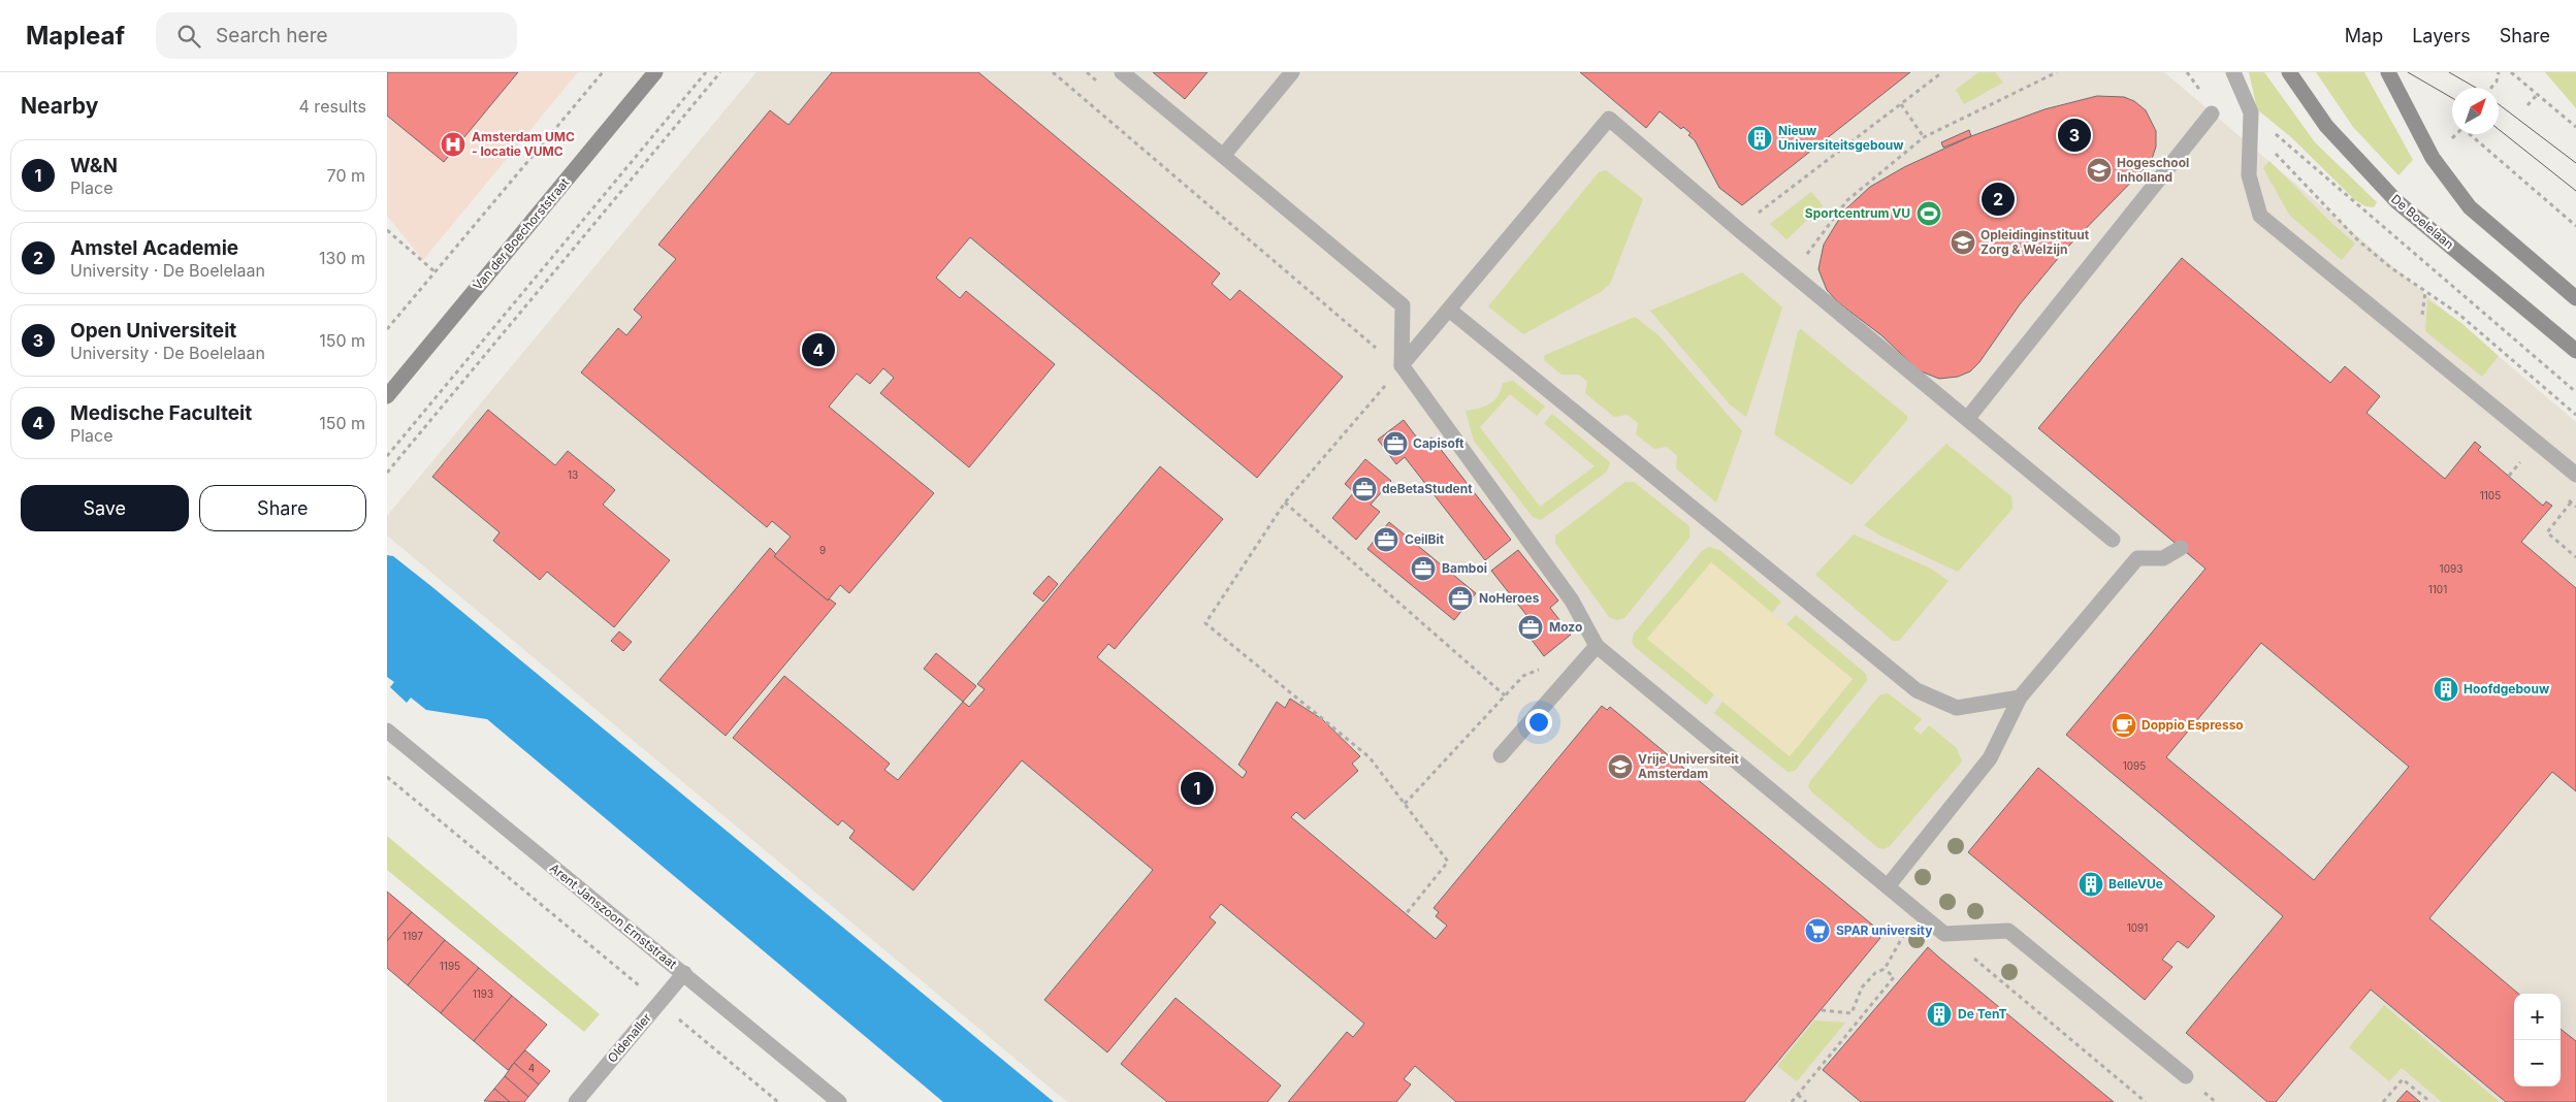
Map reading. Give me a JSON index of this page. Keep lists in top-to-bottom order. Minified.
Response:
{"streets":{"main road":["De Boelelaan","Van der Boechorststraat"],"street":["Arent Janszoon Ernststraat","Oldenaller"]},"crossings":[["Arent Janszoon Ernststraat","Oldenaller"]],"places":{"building":["Nieuw Universiteitsgebouw","Hoofdgebouw","BelleVUe","De TenT"],"hospital":["Amsterdam UMC - locatie VUMC"],"school or university":["Hogeschool Inholland","Opleidinginstituut Zorg & Welzijn","Vrije Universiteit Amsterdam"],"sports":["Sportcentrum VU"],"office":["Capisoft","deBetaStudent","CeilBit","Bamboi","NoHeroes","Mozo"],"cafe":["Doppio Espresso"],"supermarket":["SPAR university"]},"house_numbers":["13","1105","9","1093","1101","1095","1091","1197","1195","1193","4"],"north":"top right","page":{"header":"Mapleaf","search":"Search here","nav":["Map","Layers","Share"],"heading":["Nearby","4 results"],"pins":["3","2","4","1"],"list":[{"mark":"1","name":"W&N","note":"Place","value":"70 m"},{"mark":"2","name":"Amstel Academie","note":"University · De Boelelaan","value":"130 m"},{"mark":"3","name":"Open Universiteit","note":"University · De Boelelaan","value":"150 m"},{"mark":"4","name":"Medische Faculteit","note":"Place","value":"150 m"}],"buttons":["Save","Share"],"map_buttons":["+","−"]}}
